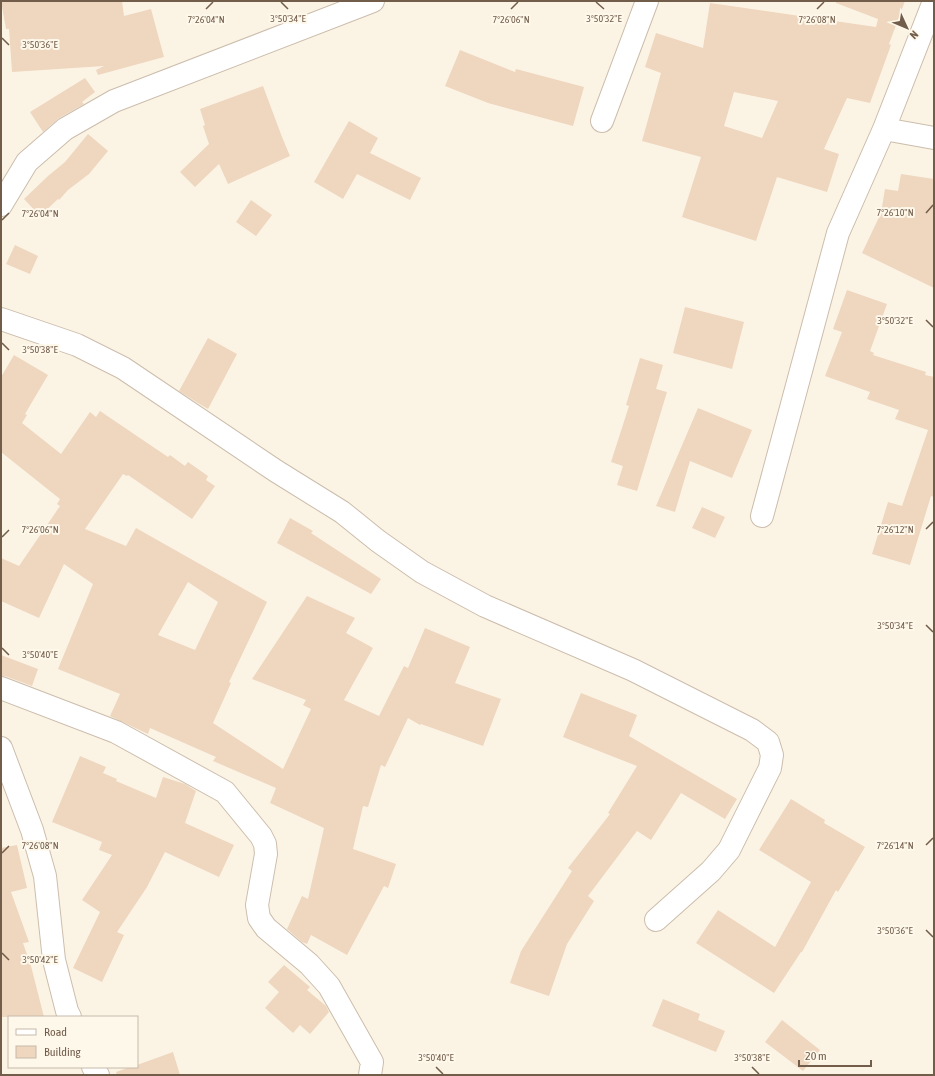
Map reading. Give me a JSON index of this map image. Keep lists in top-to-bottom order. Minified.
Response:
{"legend":["Road","Building"],"scale_bar":"20 m","north":"bottom right","coordinates":["3°50'34\"E","3°50'32\"E","7°26'04\"N","7°26'06\"N","7°26'08\"N","3°50'36\"E","7°26'10\"N","3°50'38\"E","7°26'12\"N","3°50'40\"E","7°26'14\"N","3°50'42\"E"]}
